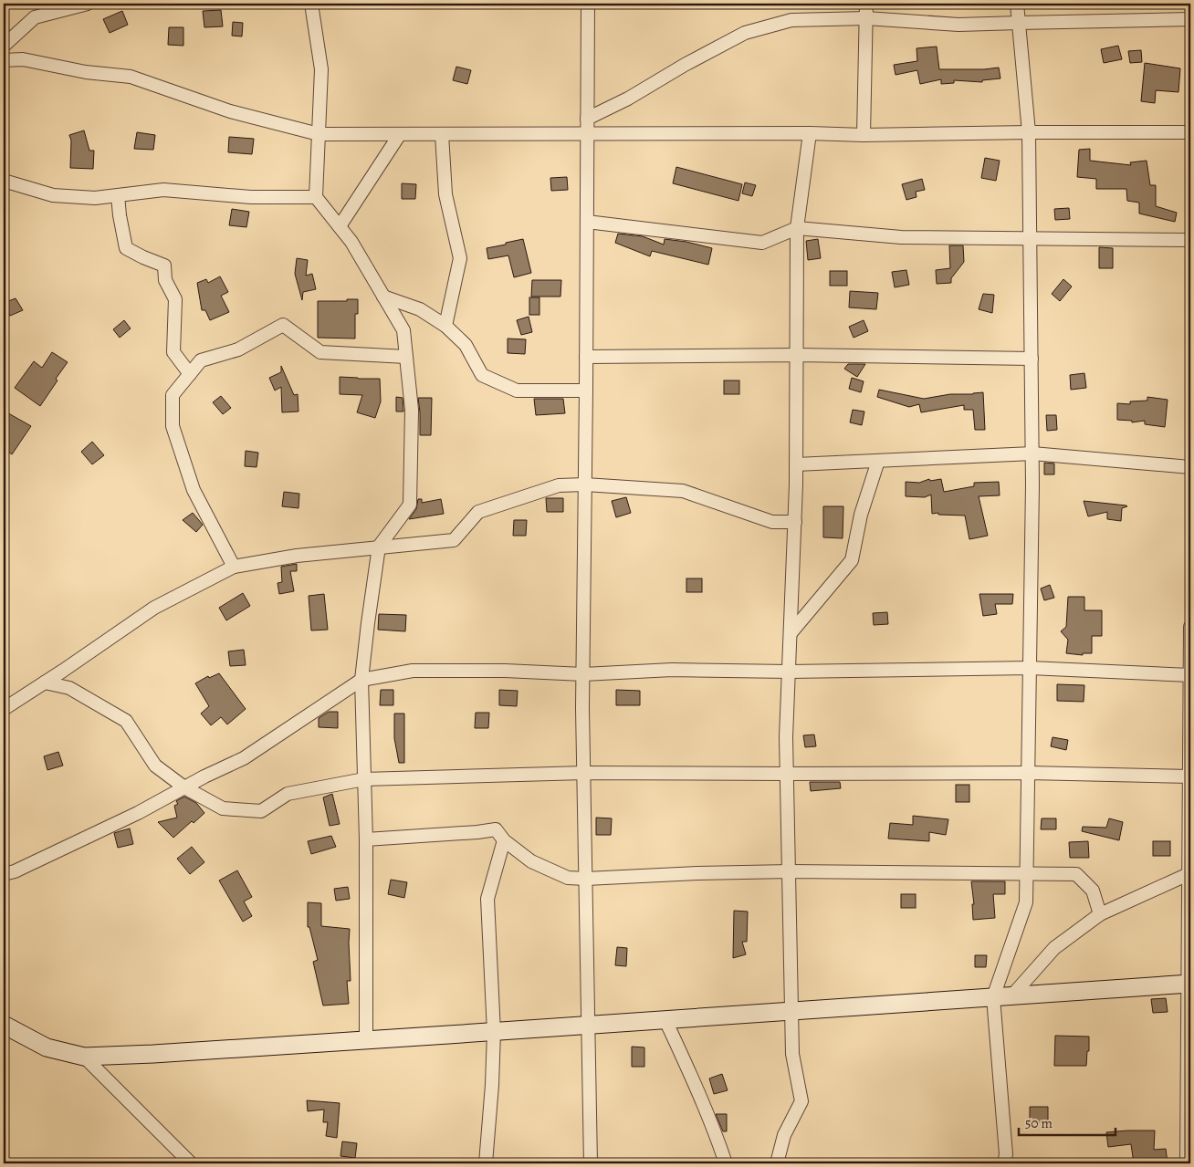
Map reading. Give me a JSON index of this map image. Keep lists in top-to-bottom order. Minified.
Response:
{"scale_bar":"50 m"}
